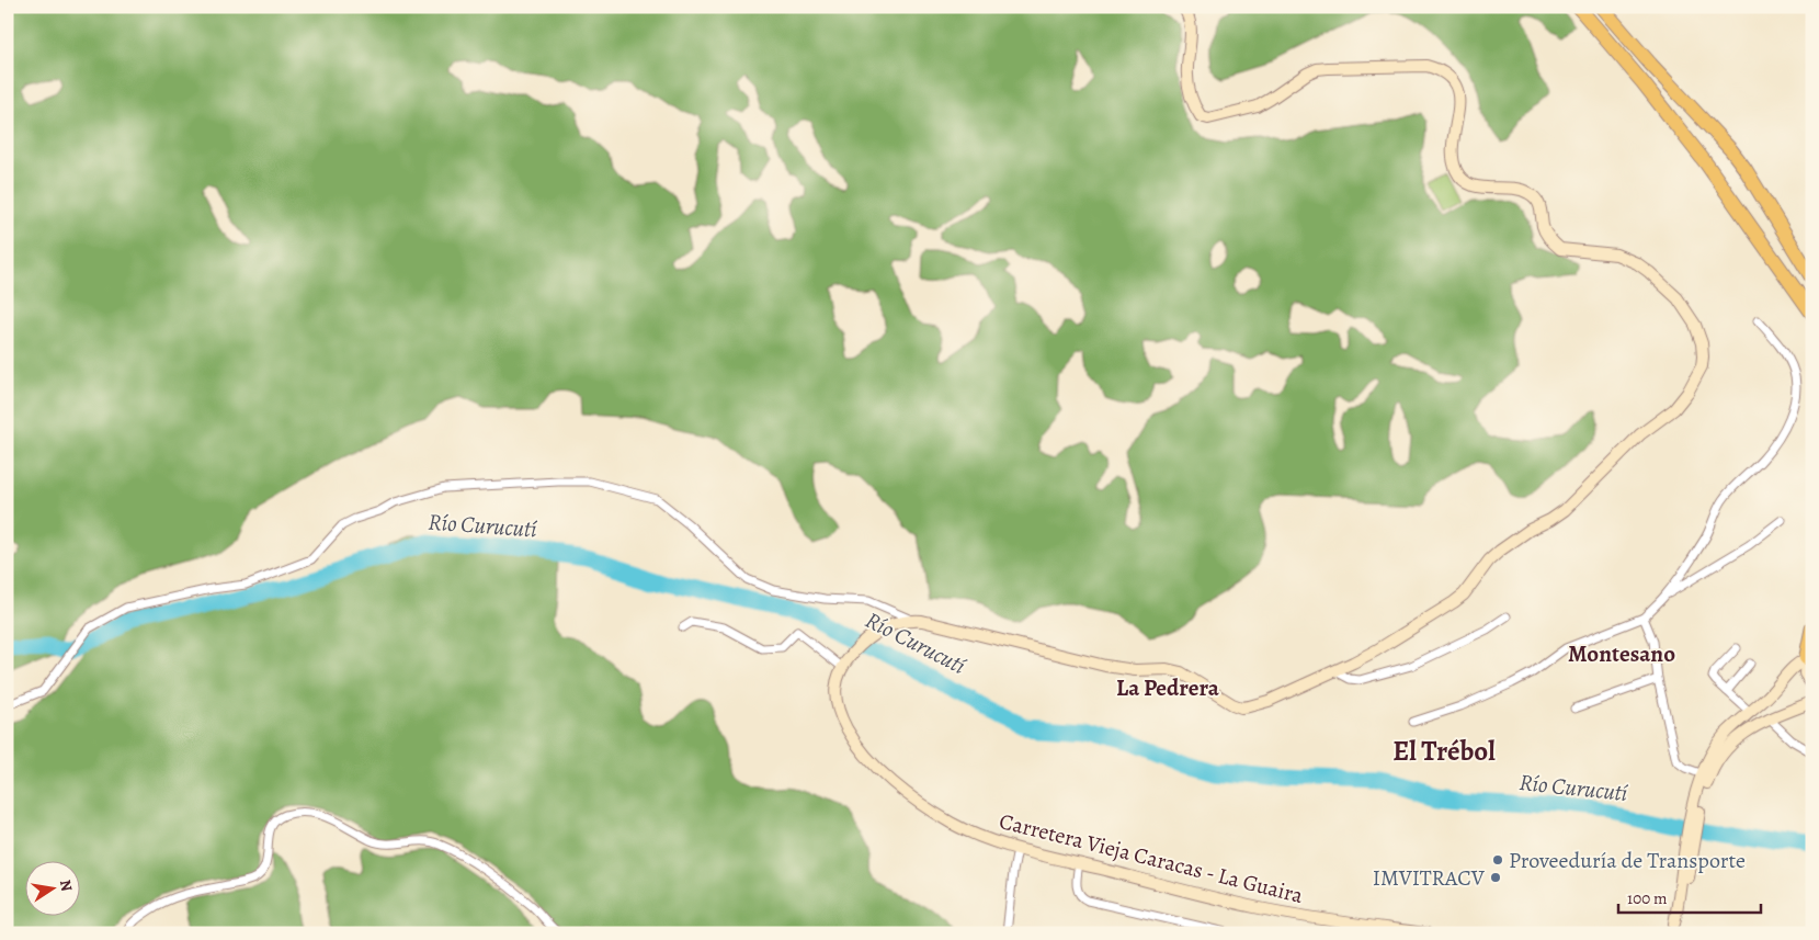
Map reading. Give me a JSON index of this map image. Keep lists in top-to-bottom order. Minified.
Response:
{"streets":{"main road":["Carretera Vieja Caracas - La Guaira"]},"districts":["Montesano","La Pedrera","El Trébol"],"water":["Río Curucutí"],"places":["Proveeduría de Transporte","IMVITRACV"],"scale_bar":"100 m","north":"right"}
